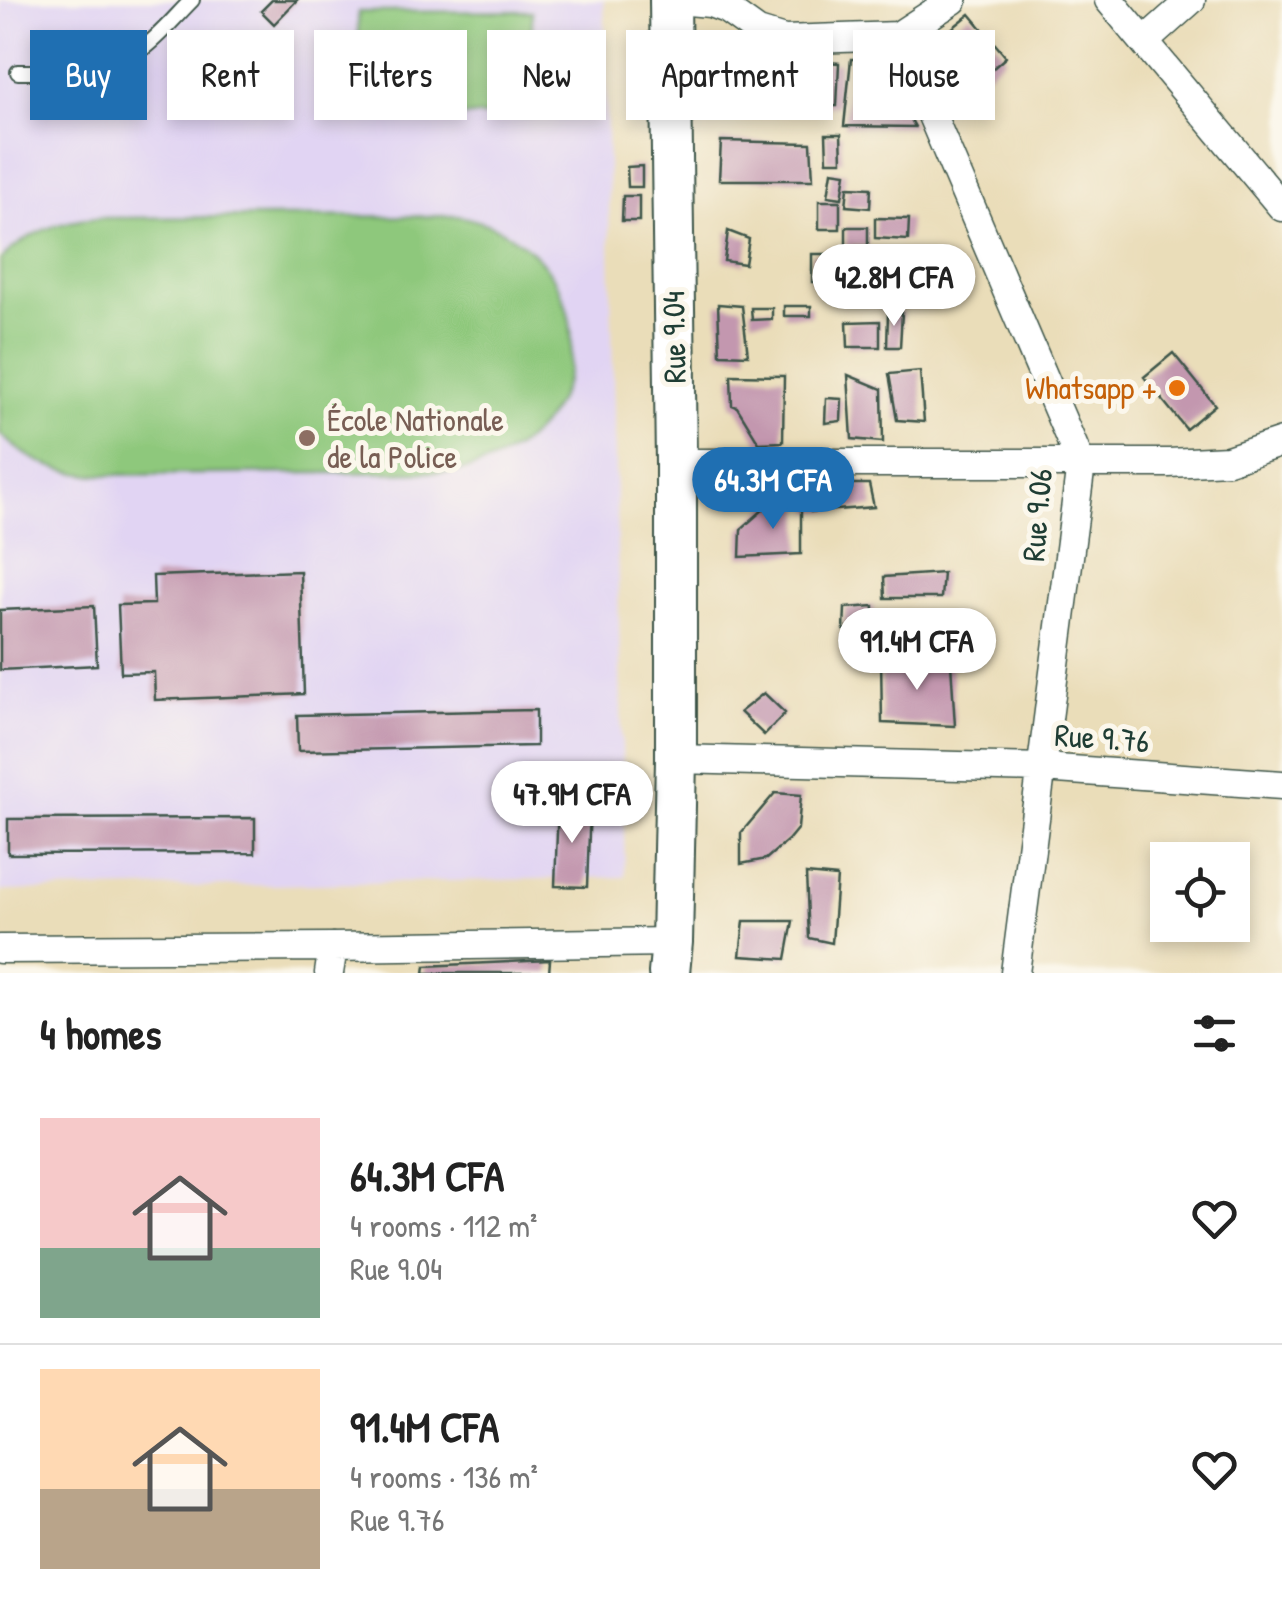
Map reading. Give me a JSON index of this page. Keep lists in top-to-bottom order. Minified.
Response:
{"streets":{"main road":["Rue 9.04"],"street":["Rue 9.06","Rue 9.76"]},"crossings":[["Rue 9.04","Rue 9.76"],["Rue 9.06","Rue 9.76"]],"places":["Whatsapp +","École Nationale de la Police"],"page":{"chip":["Buy","Rent","Filters","New","Apartment","House"],"price":["42.8M CFA","64.3M CFA","91.4M CFA","47.9M CFA"],"heading":"4 homes","list":[{"name":"64.3M CFA","note":"4 rooms · 112 m² · Rue 9.04"},{"name":"91.4M CFA","note":"4 rooms · 136 m² · Rue 9.76"}]}}
